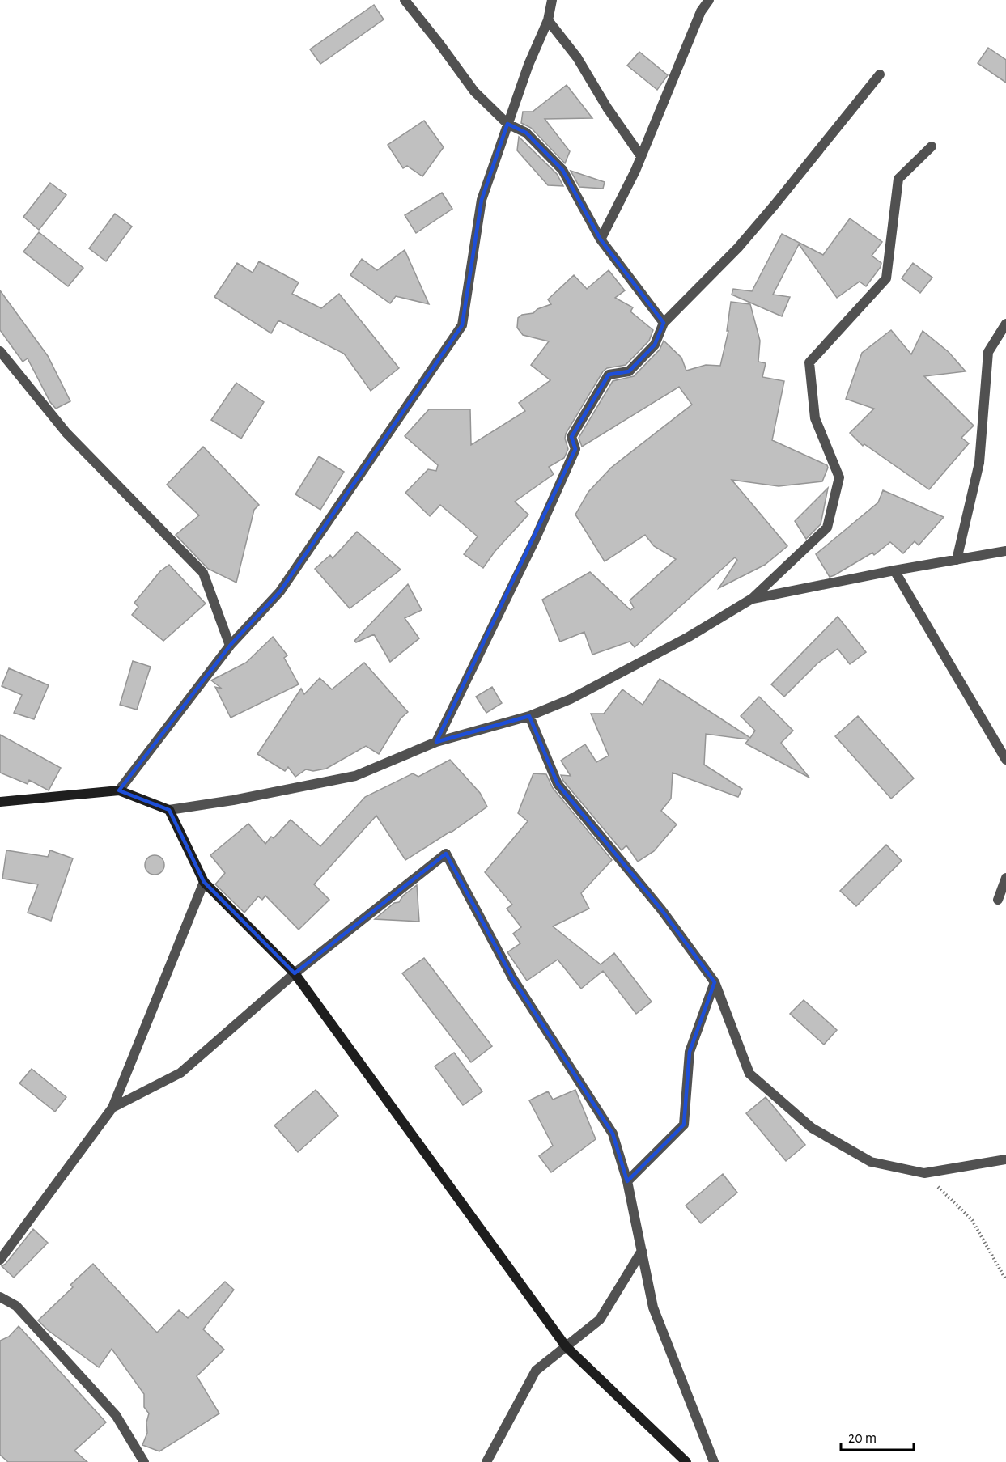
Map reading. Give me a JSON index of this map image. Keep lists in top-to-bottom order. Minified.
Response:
{"scale_bar":"20 m"}
